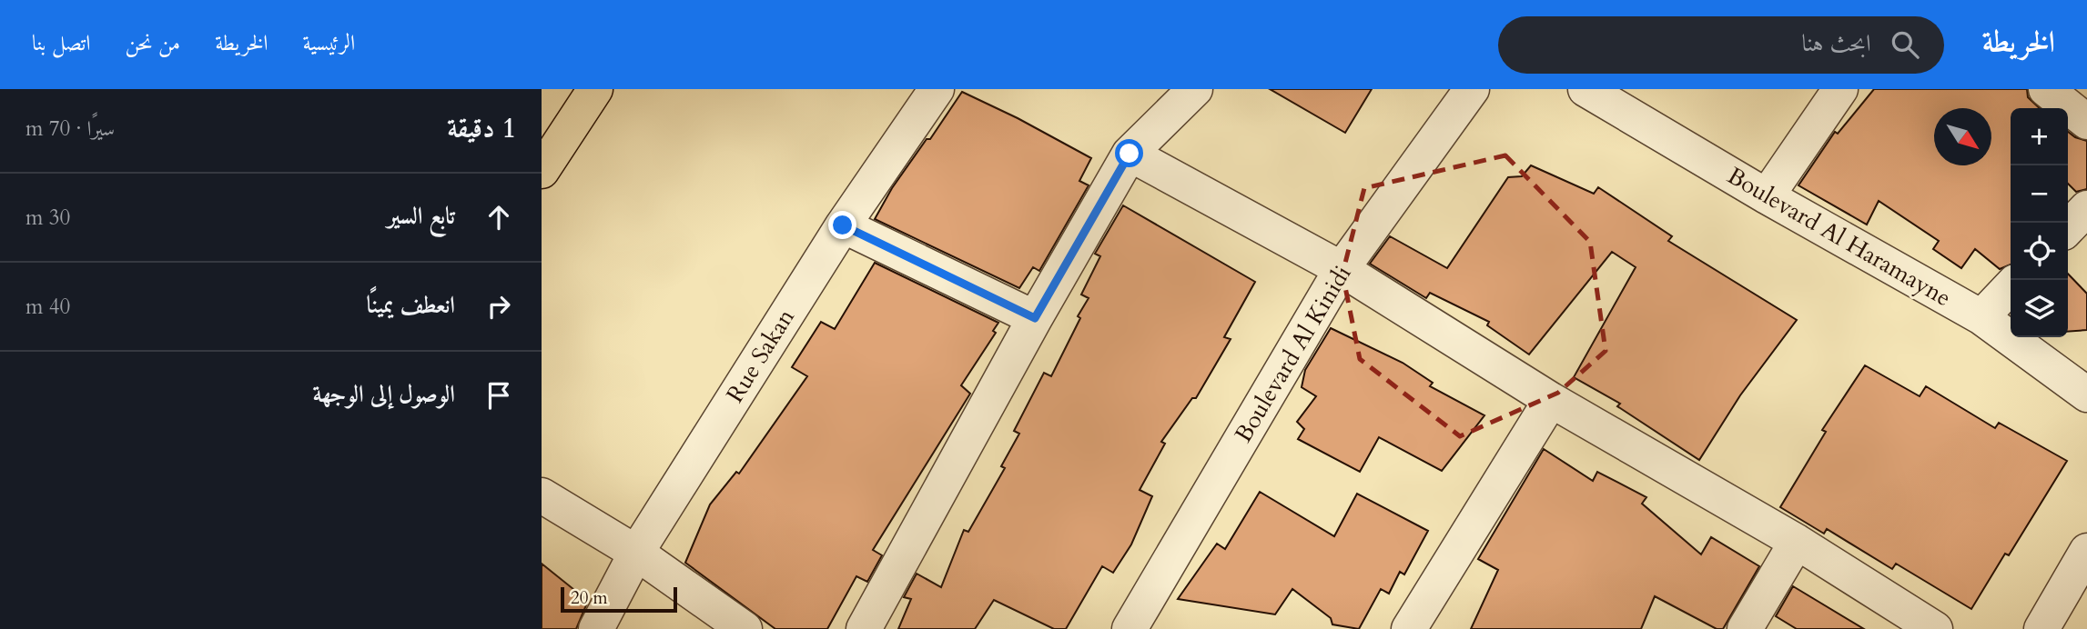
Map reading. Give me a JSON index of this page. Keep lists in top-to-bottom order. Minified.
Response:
{"streets":{"street":["Boulevard Al Haramayne","Boulevard Al Kinidi","Rue Sakan"]},"scale_bar":"20 m","north":"bottom right","page":{"header":"الخريطة","search":"ابحث هنا","nav":["الرئيسية","الخريطة","من نحن","اتصل بنا"],"heading":["1 دقيقة","سيرًا · 70 m"],"map_buttons":["+","−"],"list":[["تابع السير","30 m"],["انعطف يمينًا","40 m"],"الوصول إلى الوجهة"],"scale":"20 m"}}
